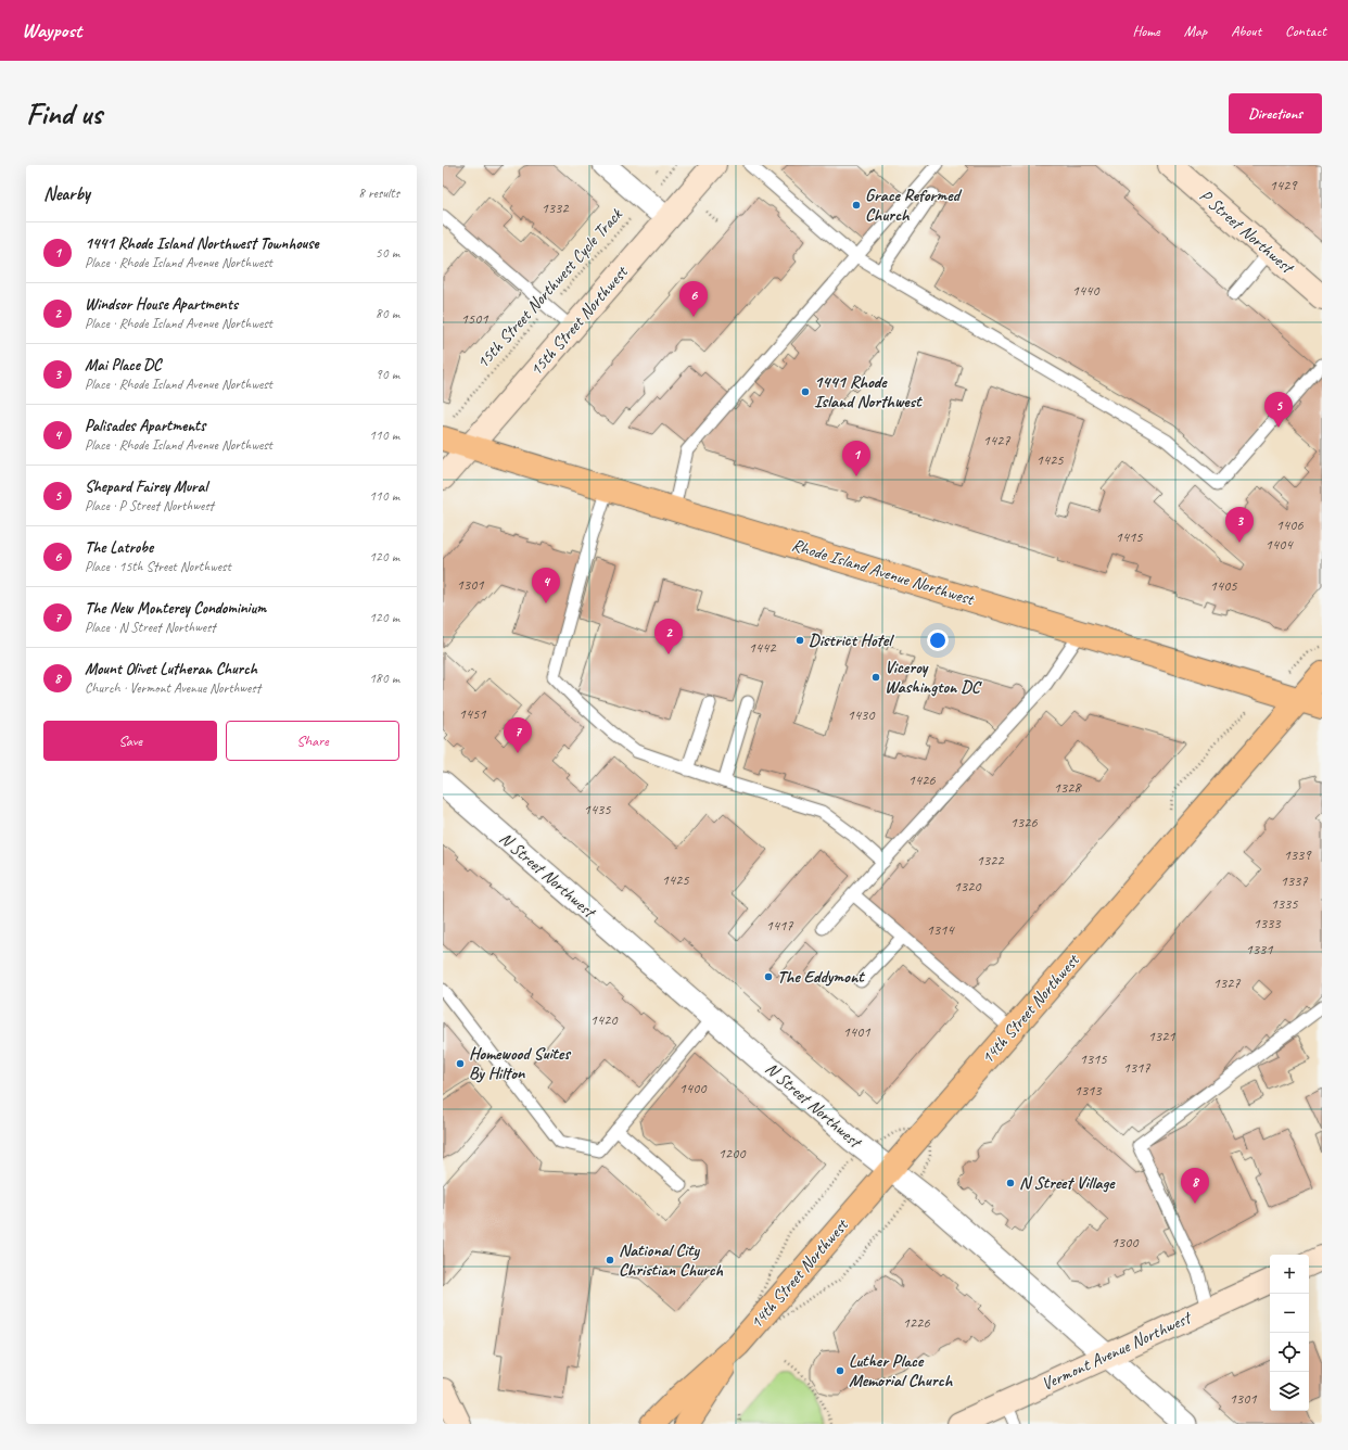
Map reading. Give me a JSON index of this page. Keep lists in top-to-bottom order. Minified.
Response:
{"streets":{"main road":["P Street Northwest","15th Street Northwest","Rhode Island Avenue Northwest","14th Street Northwest","Vermont Avenue Northwest"],"street":["N Street Northwest"],"path":["15th Street Northwest Cycle Track"]},"crossings":[["15th Street Northwest Cycle Track","Rhode Island Avenue Northwest"],["15th Street Northwest","Rhode Island Avenue Northwest"],["Rhode Island Avenue Northwest","14th Street Northwest"],["N Street Northwest","14th Street Northwest"],["N Street Northwest","Vermont Avenue Northwest"]],"places":["Grace Reformed Church","1441 Rhode Island Northwest","District Hotel","Viceroy Washington DC","The Eddymont","Homewood Suites By Hilton","N Street Village","National City Christian Church","Luther Place Memorial Church"],"house_numbers":["1429","1332","1440","1501","1427","1425","1406","1415","1404","1301","1405","1442","1451","1430","1426","1328","1435","1326","1339","1322","1425","1337","1320","1335","1333","1417","1314","1331","1327","1420","1401","1321","1315","1317","1400","1313","1200","1300","1226","1301"],"page":{"header":"Waypost","nav":["Home","Map","About","Contact"],"buttons":["Directions",["Save","Share"]],"title":"Find us","heading":["Nearby","8 results"],"list":[{"mark":"1","name":"1441 Rhode Island Northwest Townhouse","note":"Place · Rhode Island Avenue Northwest","value":"50 m"},{"mark":"2","name":"Windsor House Apartments","note":"Place · Rhode Island Avenue Northwest","value":"80 m"},{"mark":"3","name":"Mai Place DC","note":"Place · Rhode Island Avenue Northwest","value":"90 m"},{"mark":"4","name":"Palisades Apartments","note":"Place · Rhode Island Avenue Northwest","value":"110 m"},{"mark":"5","name":"Shepard Fairey Mural","note":"Place · P Street Northwest","value":"110 m"},{"mark":"6","name":"The Latrobe","note":"Place · 15th Street Northwest","value":"120 m"},{"mark":"7","name":"The New Monterey Condominium","note":"Place · N Street Northwest","value":"120 m"},{"mark":"8","name":"Mount Olivet Lutheran Church","note":"Church · Vermont Avenue Northwest","value":"180 m"}],"pins":["6","5","1","3","4","2","7","8"],"map_buttons":["+","−"]}}
